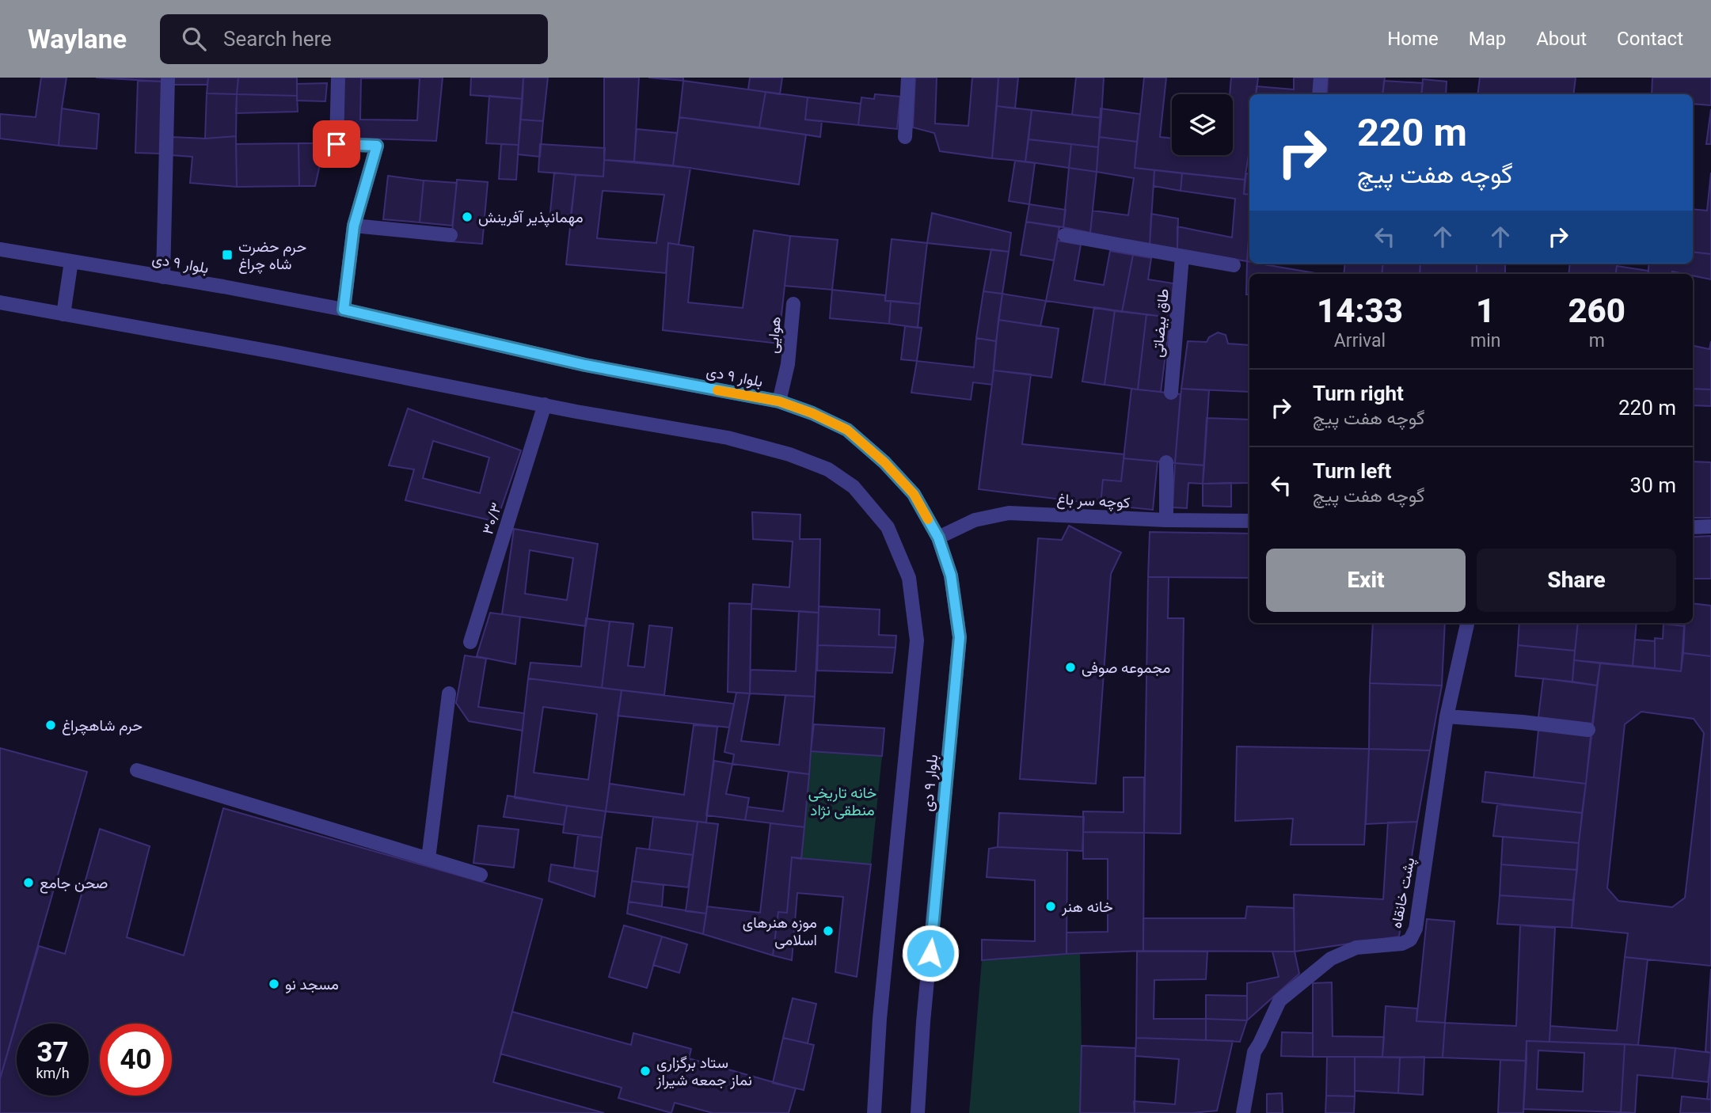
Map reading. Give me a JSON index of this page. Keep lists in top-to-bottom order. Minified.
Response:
{"streets":{"street":["بلوار ۹ دی","طاق بیضاتی","هوایی","کوچه سر باغ","۳۰/۳","پشت خانقاه"]},"crossings":[["بلوار ۹ دی","هوایی"],["بلوار ۹ دی","کوچه سر باغ"],["بلوار ۹ دی","۳۰/۳"]],"parks":["خانه تاریخی منطقی نژاد"],"places":{"other":["مهمانپذیر آفرینش","مجموعه صوفی","حرم شاهچراغ","صحن جامع","خانه هنر","موزه هنرهای اسلامی","مسجد نو","ستاد برگزاری نماز جمعه شیراز"],"transit":["حرم حضرت شاه چراغ"]},"page":{"header":"Waylane","search":"Search here","nav":["Home","Map","About","Contact"],"turn":["220 m","گوچه هفت پیچ"],"eta":["14:33","Arrival","1","min","260","m"],"list":[{"name":"Turn right","note":"گوچه هفت پیچ","value":"220 m"},{"name":"Turn left","note":"گوچه هفت پیچ","value":"30 m"}],"buttons":["Exit","Share"],"speed":"37 km/h","limit":"40"}}
